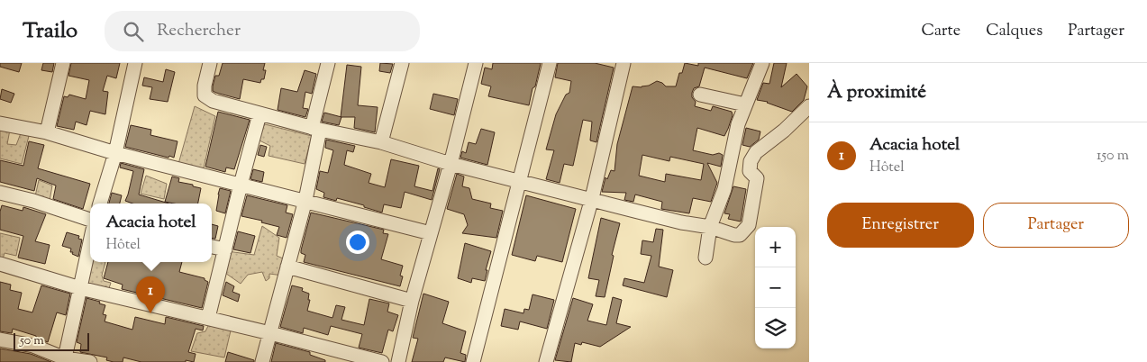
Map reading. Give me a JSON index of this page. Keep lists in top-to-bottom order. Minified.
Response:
{"scale_bar":"50 m","page":{"header":"Trailo","search":"Rechercher","nav":["Carte","Calques","Partager"],"heading":"À proximité","list":[{"mark":"1","name":"Acacia hotel","note":"Hôtel","value":"150 m"}],"buttons":["Enregistrer","Partager"],"popup":["Acacia hotel","Hôtel"],"map_buttons":["+","−"],"pins":"1","scale":"50 m"}}
